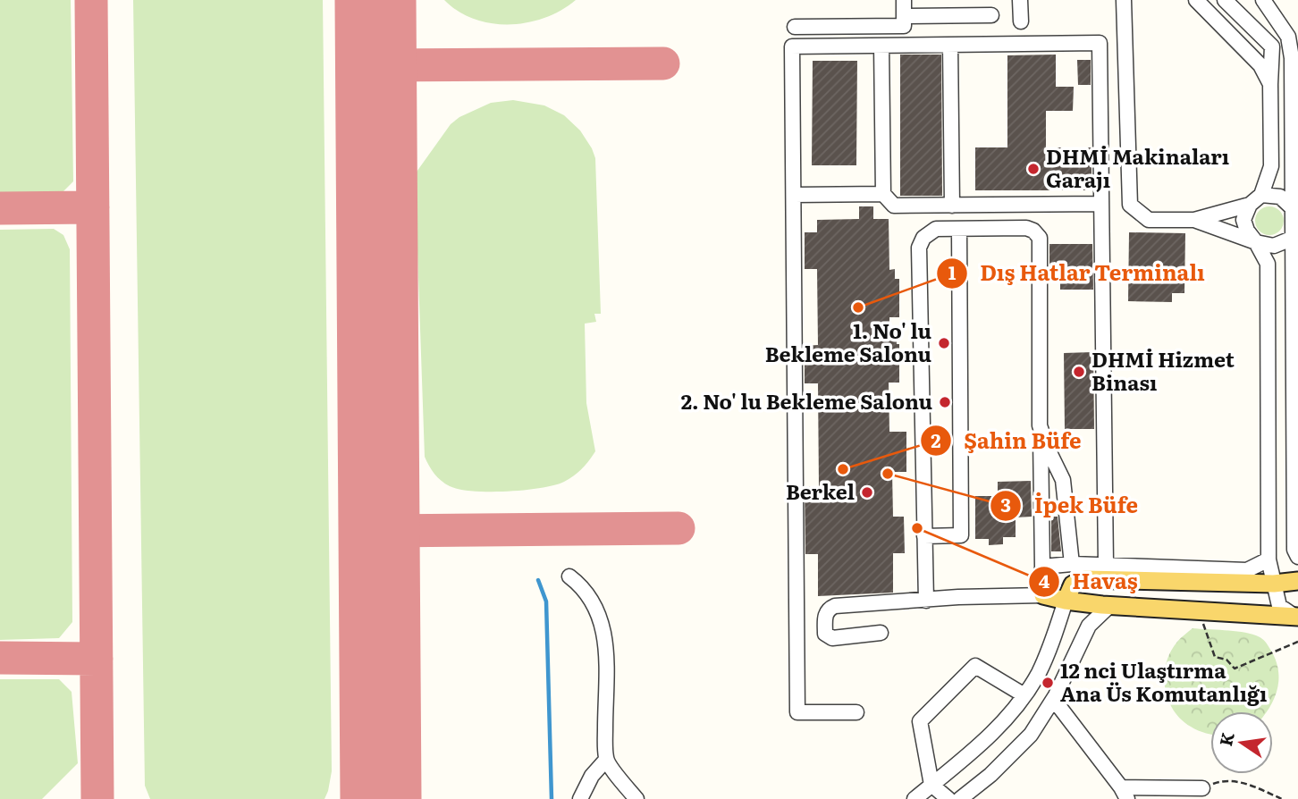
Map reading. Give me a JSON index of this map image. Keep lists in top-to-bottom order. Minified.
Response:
{"places":["DHMİ Makinaları Garajı","Dış Hatlar Terminalı","1. No' lu Bekleme Salonu","DHMİ Hizmet Binası","2. No' lu Bekleme Salonu","Şahin Büfe","İpek Büfe","Berkel","Havaş","12 nci Ulaştırma Ana Üs Komutanlığı"],"north":"left"}
